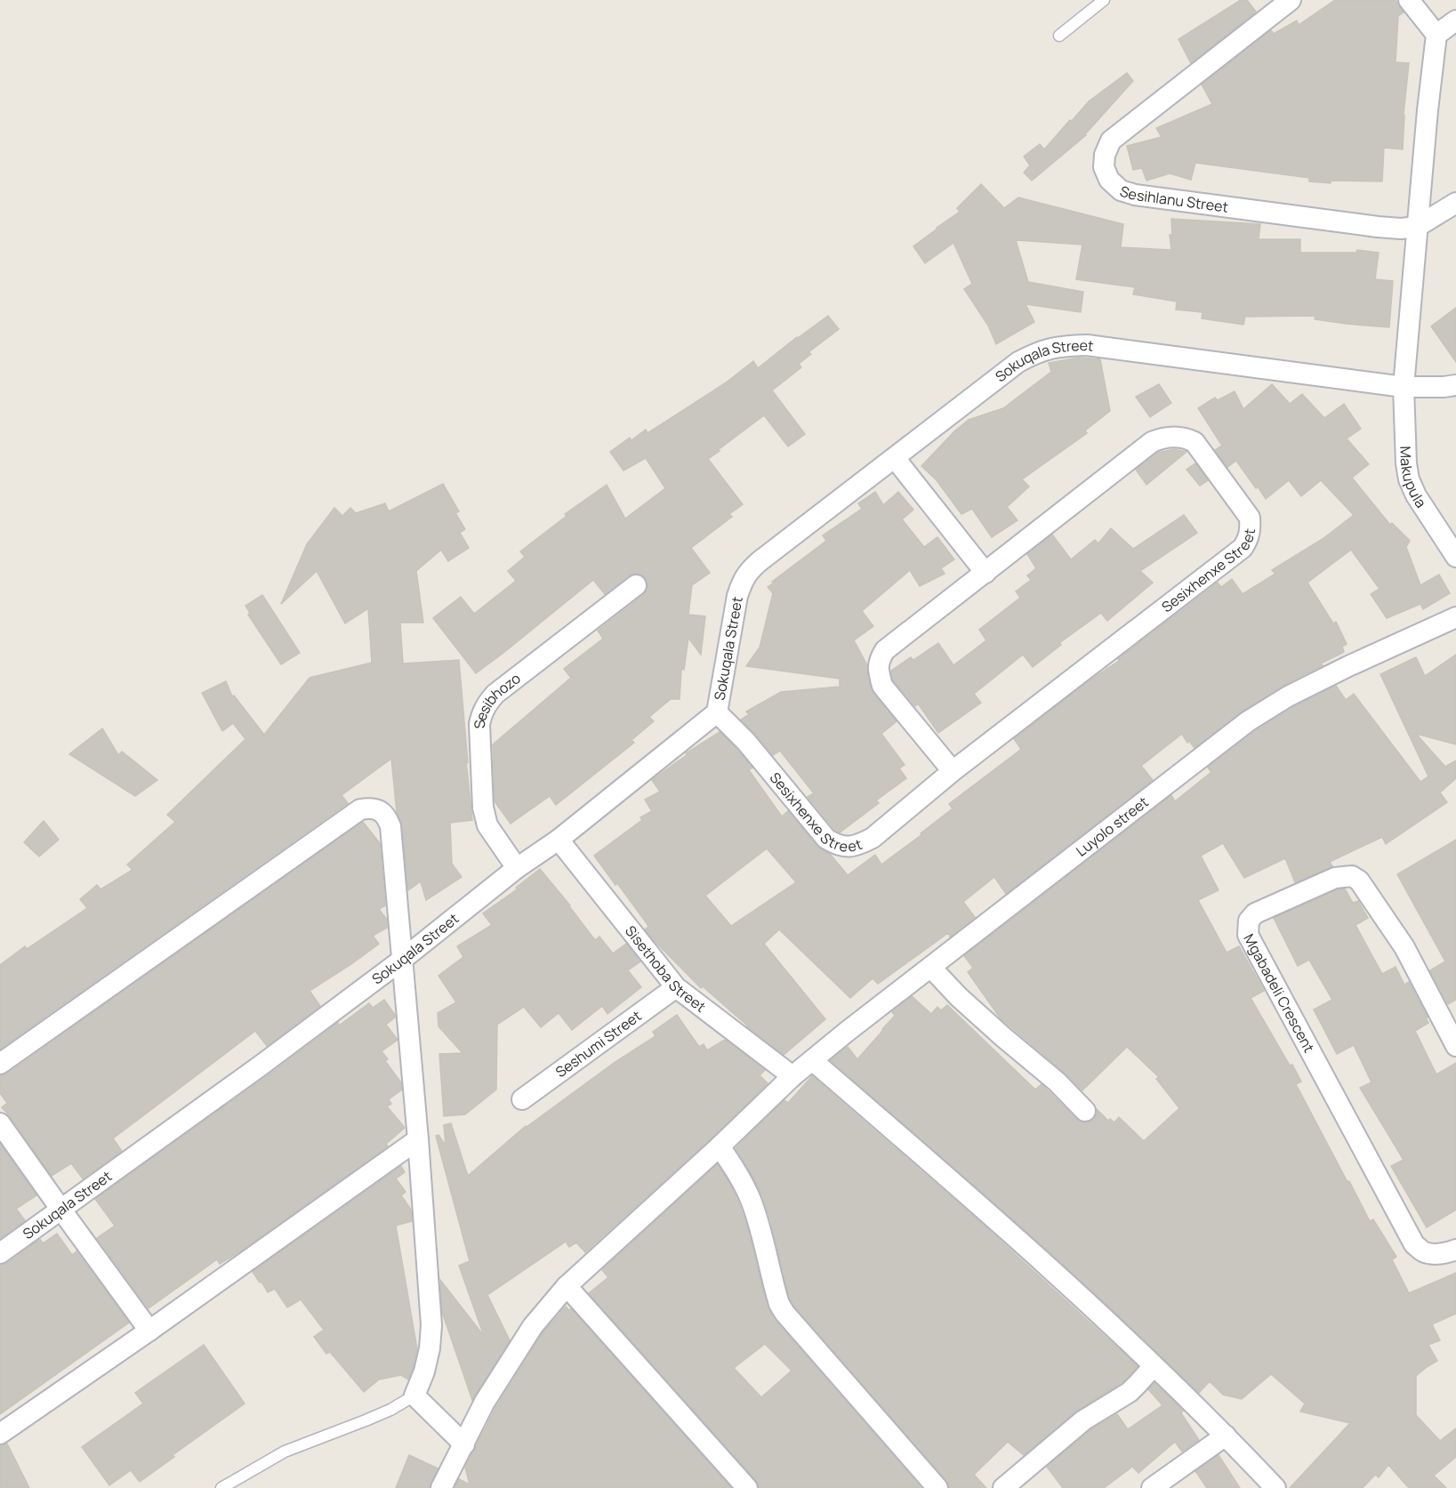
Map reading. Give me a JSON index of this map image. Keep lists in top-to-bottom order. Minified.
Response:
{"streets":{"street":["Sesihlanu Street","Sokuqala Street","Makupula","Sesixhenxe Street","Sesibhozo","Luyolo street","Sisethoba Street","Mgabadeli Crescent","Seshumi Street"]},"crossings":[["Sokuqala Street","Makupula"],["Sokuqala Street","Sesixhenxe Street"],["Sokuqala Street","Sesibhozo"],["Sokuqala Street","Sisethoba Street"],["Luyolo street","Sisethoba Street"],["Sisethoba Street","Seshumi Street"]]}
